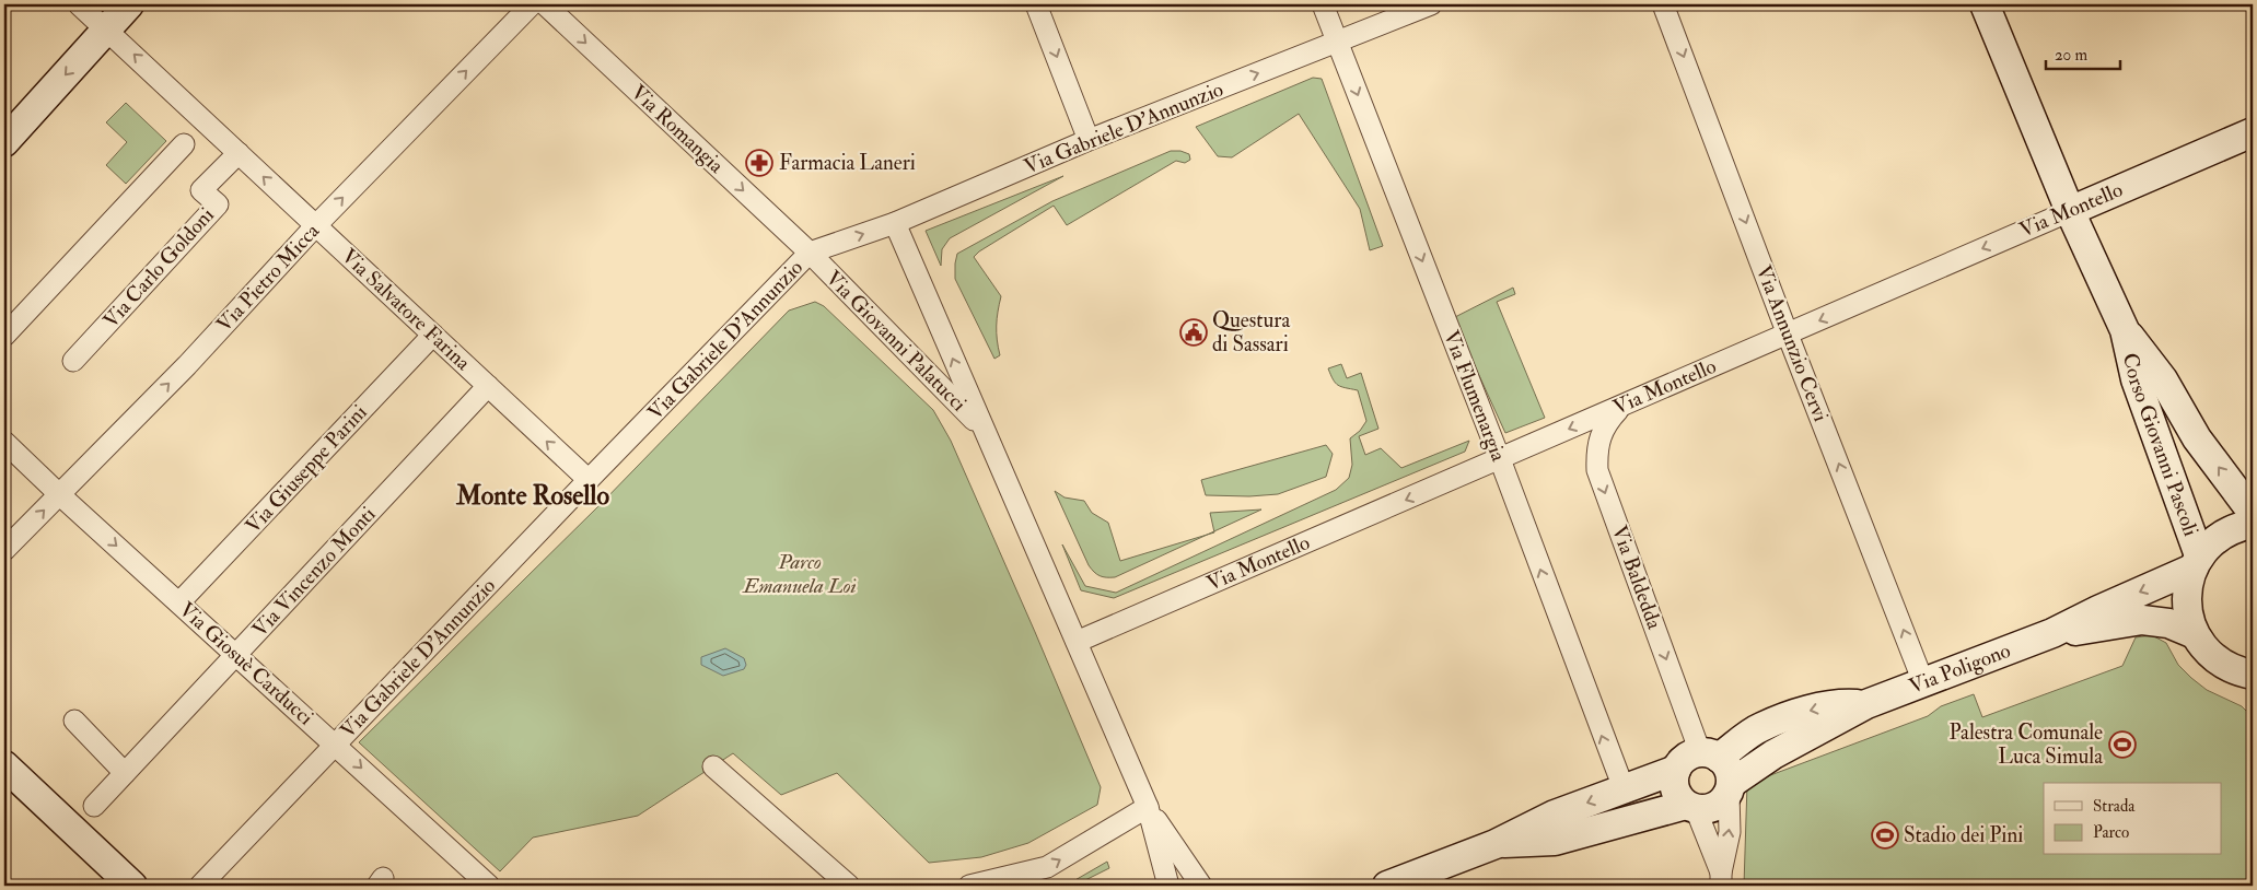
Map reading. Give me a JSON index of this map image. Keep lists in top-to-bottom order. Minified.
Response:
{"streets":{"main road":["Via Montello","Corso Giovanni Pascoli","Via Poligono"],"street":["Via Gabriele D'Annunzio","Via Romangia","Via Carlo Goldoni","Via Pietro Micca","Via Salvatore Farina","Via Giovanni Palatucci","Via Annunzio Cervi","Via Flumenargia","Via Giuseppe Parini","Via Vincenzo Monti","Via Baldedda","Via Giosuè Carducci"]},"crossings":[["Via Gabriele D'Annunzio","Via Romangia"],["Via Gabriele D'Annunzio","Via Salvatore Farina"],["Via Gabriele D'Annunzio","Via Giovanni Palatucci"],["Via Gabriele D'Annunzio","Via Flumenargia"],["Via Gabriele D'Annunzio","Via Giosuè Carducci"],["Via Romangia","Via Giovanni Palatucci"],["Via Montello","Via Giovanni Palatucci"],["Via Montello","Via Annunzio Cervi"],["Via Montello","Via Flumenargia"],["Via Montello","Corso Giovanni Pascoli"],["Via Montello","Via Baldedda"],["Via Carlo Goldoni","Via Salvatore Farina"],["Via Pietro Micca","Via Salvatore Farina"],["Via Pietro Micca","Via Giosuè Carducci"],["Via Salvatore Farina","Via Giuseppe Parini"],["Via Salvatore Farina","Via Vincenzo Monti"],["Via Annunzio Cervi","Via Poligono"],["Via Flumenargia","Via Poligono"],["Corso Giovanni Pascoli","Via Poligono"],["Via Giuseppe Parini","Via Giosuè Carducci"],["Via Vincenzo Monti","Via Giosuè Carducci"],["Via Baldedda","Via Poligono"]],"one_way":["Via Romangia","Via Montello","Via Salvatore Farina","Via Baldedda","Via Giosuè Carducci"],"districts":["Monte Rosello"],"parks":["Parco Emanuela Loi"],"places":{"pharmacy":["Farmacia Laneri"],"public building":["Questura di Sassari"],"sports":["Palestra Comunale Luca Simula","Stadio dei Pini"]},"legend":["Strada","Parco"],"scale_bar":"20 m"}
